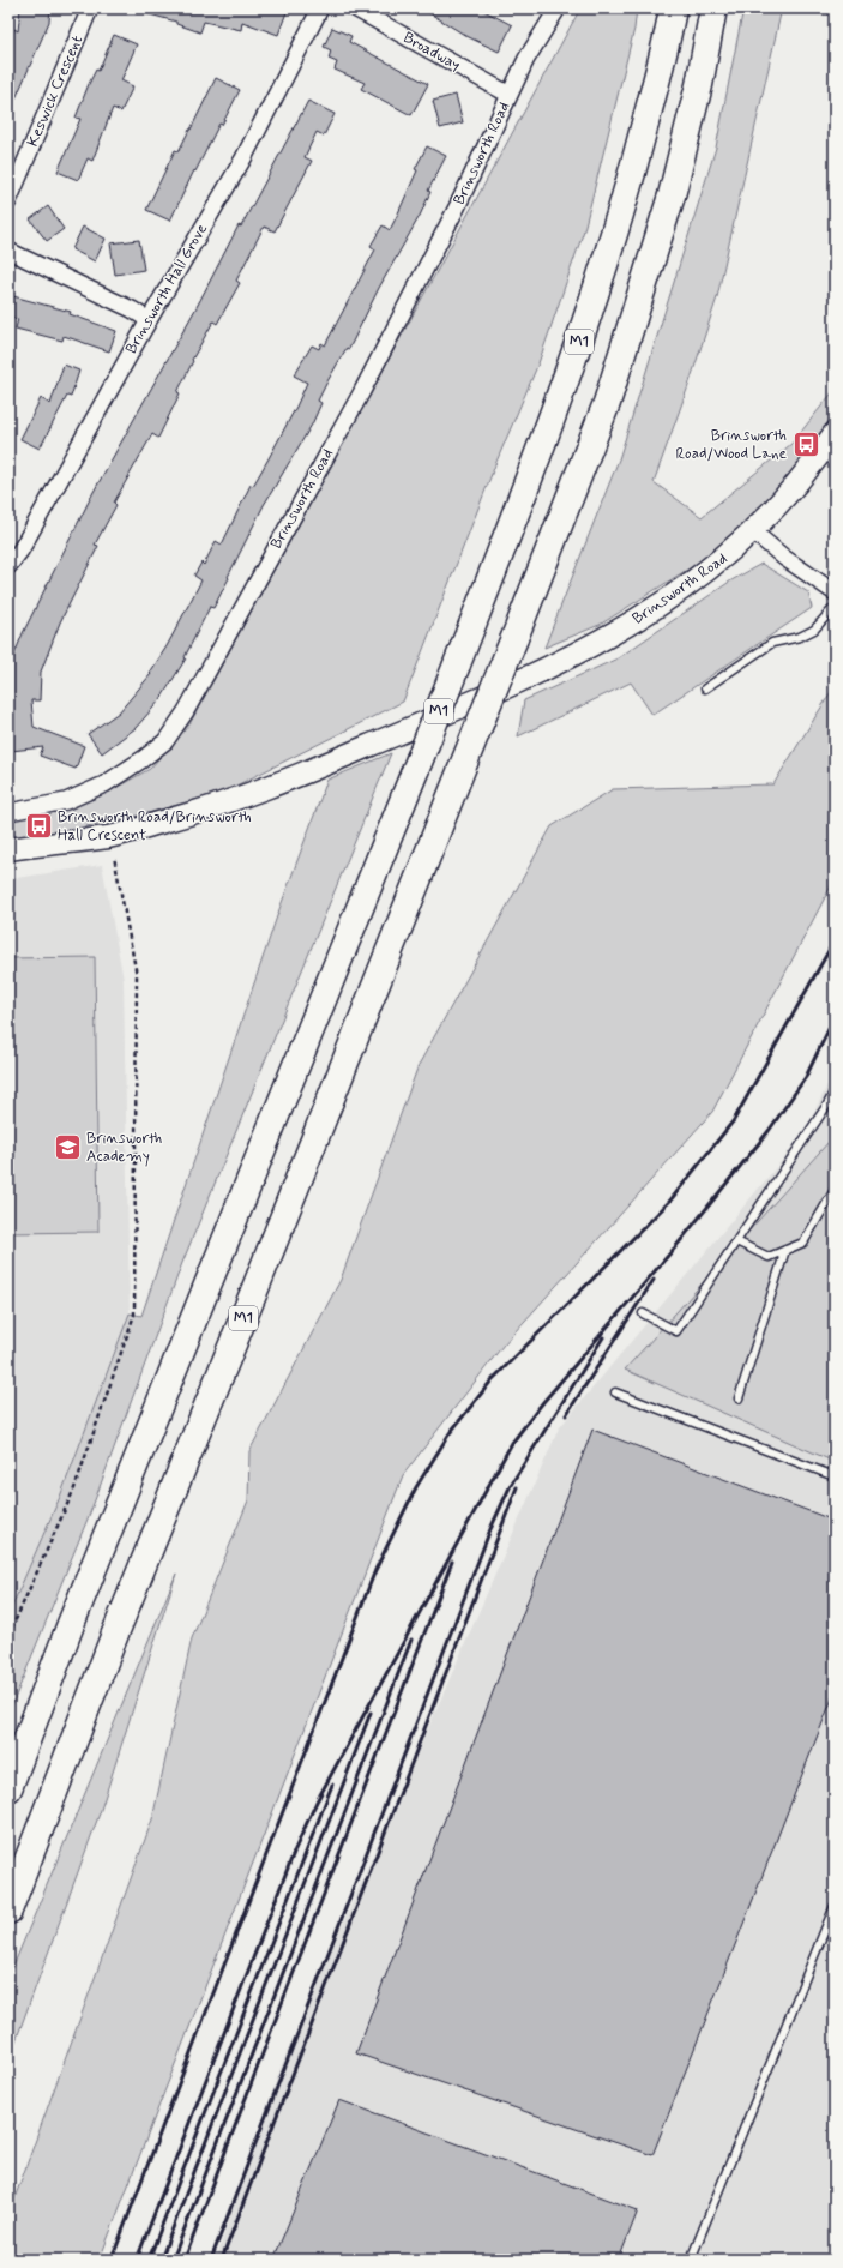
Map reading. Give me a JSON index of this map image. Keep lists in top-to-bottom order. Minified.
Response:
{"streets":{"highway":["M1"],"main road":["Brinsworth Road"],"street":["Broadway","Keswick Crescent","Brinsworth Hall Grove"]},"crossings":[["Broadway","Brinsworth Road"]],"places":{"bus stop":["Brinsworth Road/Wood Lane","Brinsworth Road/Brinsworth Hall Crescent"],"school or university":["Brinsworth Academy"]}}
